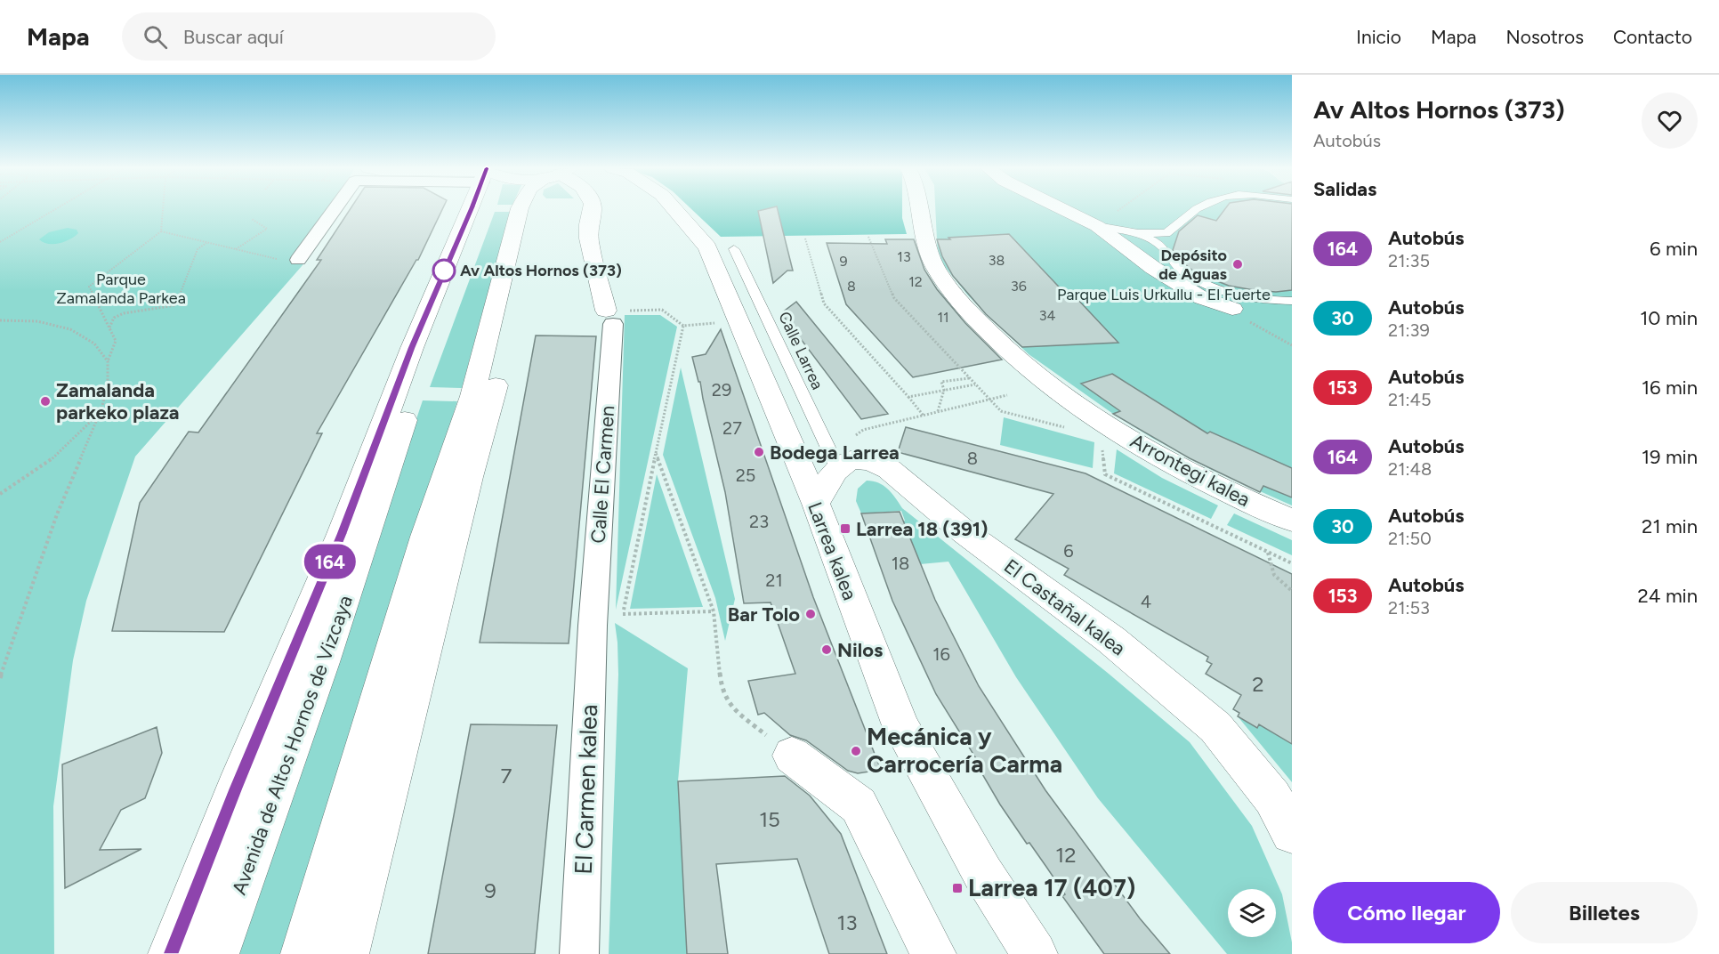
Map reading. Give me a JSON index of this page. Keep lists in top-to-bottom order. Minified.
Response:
{"streets":{"street":["Arrontegi kalea","Calle El Carmen","Larrea kalea","El Castañal kalea","Avenida de Altos Hornos de Vizcaya","El Carmen kalea"],"lane":["Calle Larrea"]},"crossings":[["Calle Larrea","El Castañal kalea"],["Calle El Carmen","El Carmen kalea"]],"parks":["Parque Zamalanda Parkea","Parque Luis Urkullu - El Fuerte"],"places":{"other":["Depósito de Aguas","Av Altos Hornos (373)","Zamalanda parkeko plaza","Bodega Larrea","Bar Tolo","Nilos","Mecánica y Carrocería Carma"],"transit":["Larrea 18 (391)","Larrea 17 (407)"]},"lines":["bus line 164"],"house_numbers":["13","38","9","12","8","36","34","11","29","27","8","25","23","6","18","21","4","16","2","7","15","12","9","13"],"page":{"header":"Mapa","search":"Buscar aquí","nav":["Inicio","Mapa","Nosotros","Contacto"],"on_map":"164","heading":[["Av Altos Hornos (373)","Autobús"],"Salidas"],"list":[{"mark":"164","name":"Autobús","note":"21:35","value":"6 min"},{"mark":"30","name":"Autobús","note":"21:39","value":"10 min"},{"mark":"153","name":"Autobús","note":"21:45","value":"16 min"},{"mark":"164","name":"Autobús","note":"21:48","value":"19 min"},{"mark":"30","name":"Autobús","note":"21:50","value":"21 min"},{"mark":"153","name":"Autobús","note":"21:53","value":"24 min"}],"buttons":["Cómo llegar","Billetes"]}}
